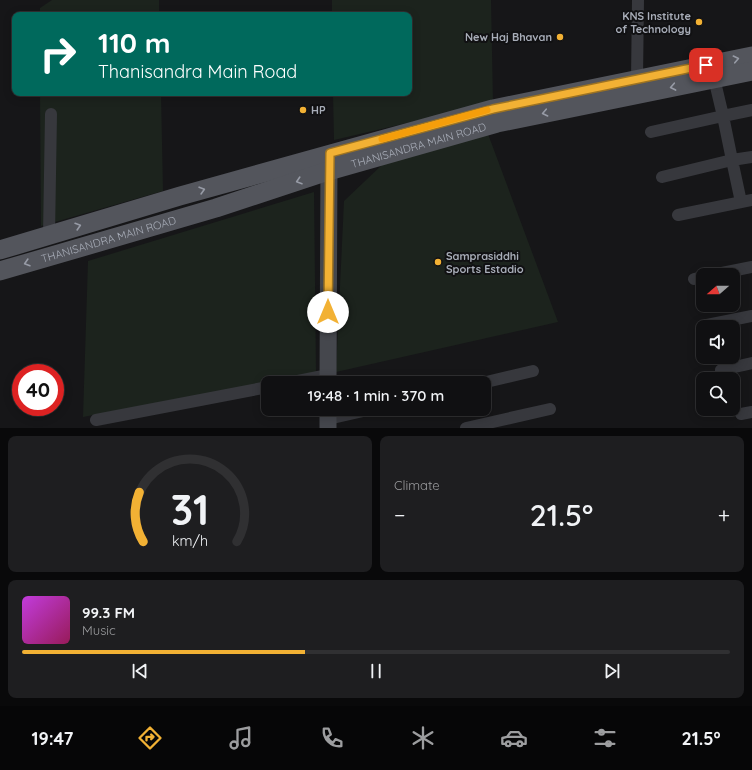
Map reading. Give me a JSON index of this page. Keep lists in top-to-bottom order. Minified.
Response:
{"streets":{"main road":["THANISANDRA MAIN ROAD"]},"places":["KNS Institute of Technology","New Haj Bhavan","HP","Samprasiddhi Sports Estadio"],"north":"left","page":{"turn":["110 m","Thanisandra Main Road"],"limit":"40","trip":"19:48 · 1 min · 370 m","tile":"Climate","heat":["−","21.5°","+"],"song":["99.3 FM","Music"],"tabs":["19:47","21.5°"],"gauge":["31","km/h"]}}
